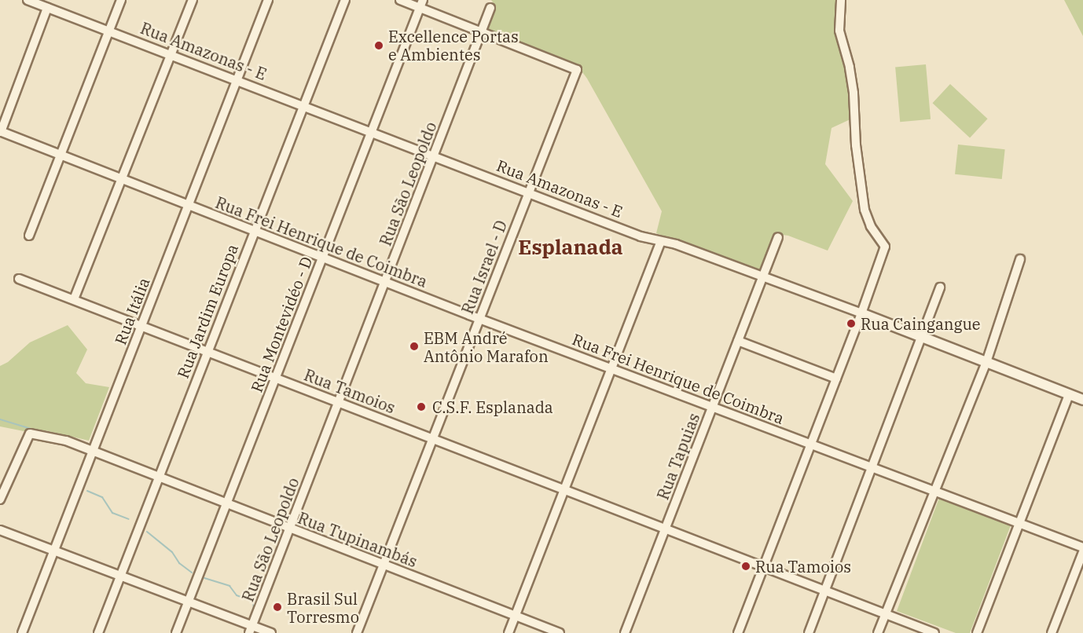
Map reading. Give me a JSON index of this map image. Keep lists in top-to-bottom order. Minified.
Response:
{"streets":{"street":["Rua Amazonas - E","Rua São Leopoldo","Rua Frei Henrique de Coimbra","Rua Israel - D","Rua Itália","Rua Jardim Europa","Rua Montevidéo - D","Rua Tamoios","Rua Tapuias","Rua Tupinambás"]},"crossings":[["Rua Amazonas - E","Rua São Leopoldo"],["Rua Amazonas - E","Rua Israel - D"],["Rua Amazonas - E","Rua Itália"],["Rua Amazonas - E","Rua Jardim Europa"],["Rua Amazonas - E","Rua Montevidéo - D"],["Rua Amazonas - E","Rua Tapuias"],["Rua São Leopoldo","Rua Frei Henrique de Coimbra"],["Rua São Leopoldo","Rua Israel - D"],["Rua São Leopoldo","Rua Tamoios"],["Rua São Leopoldo","Rua Tupinambás"],["Rua Frei Henrique de Coimbra","Rua Israel - D"],["Rua Frei Henrique de Coimbra","Rua Itália"],["Rua Frei Henrique de Coimbra","Rua Jardim Europa"],["Rua Frei Henrique de Coimbra","Rua Montevidéo - D"],["Rua Frei Henrique de Coimbra","Rua Tapuias"],["Rua Israel - D","Rua Tamoios"],["Rua Israel - D","Rua Tupinambás"],["Rua Itália","Rua Tamoios"],["Rua Itália","Rua Tupinambás"],["Rua Jardim Europa","Rua Tamoios"],["Rua Jardim Europa","Rua Tupinambás"],["Rua Montevidéo - D","Rua Tamoios"],["Rua Montevidéo - D","Rua Tupinambás"],["Rua Tamoios","Rua Tapuias"]],"districts":["Esplanada"],"places":["Excellence Portas e Ambientes","Rua Caingangue","EBM André Antônio Marafon","C.S.F. Esplanada","Rua Tamoios","Brasil Sul Torresmo"]}
